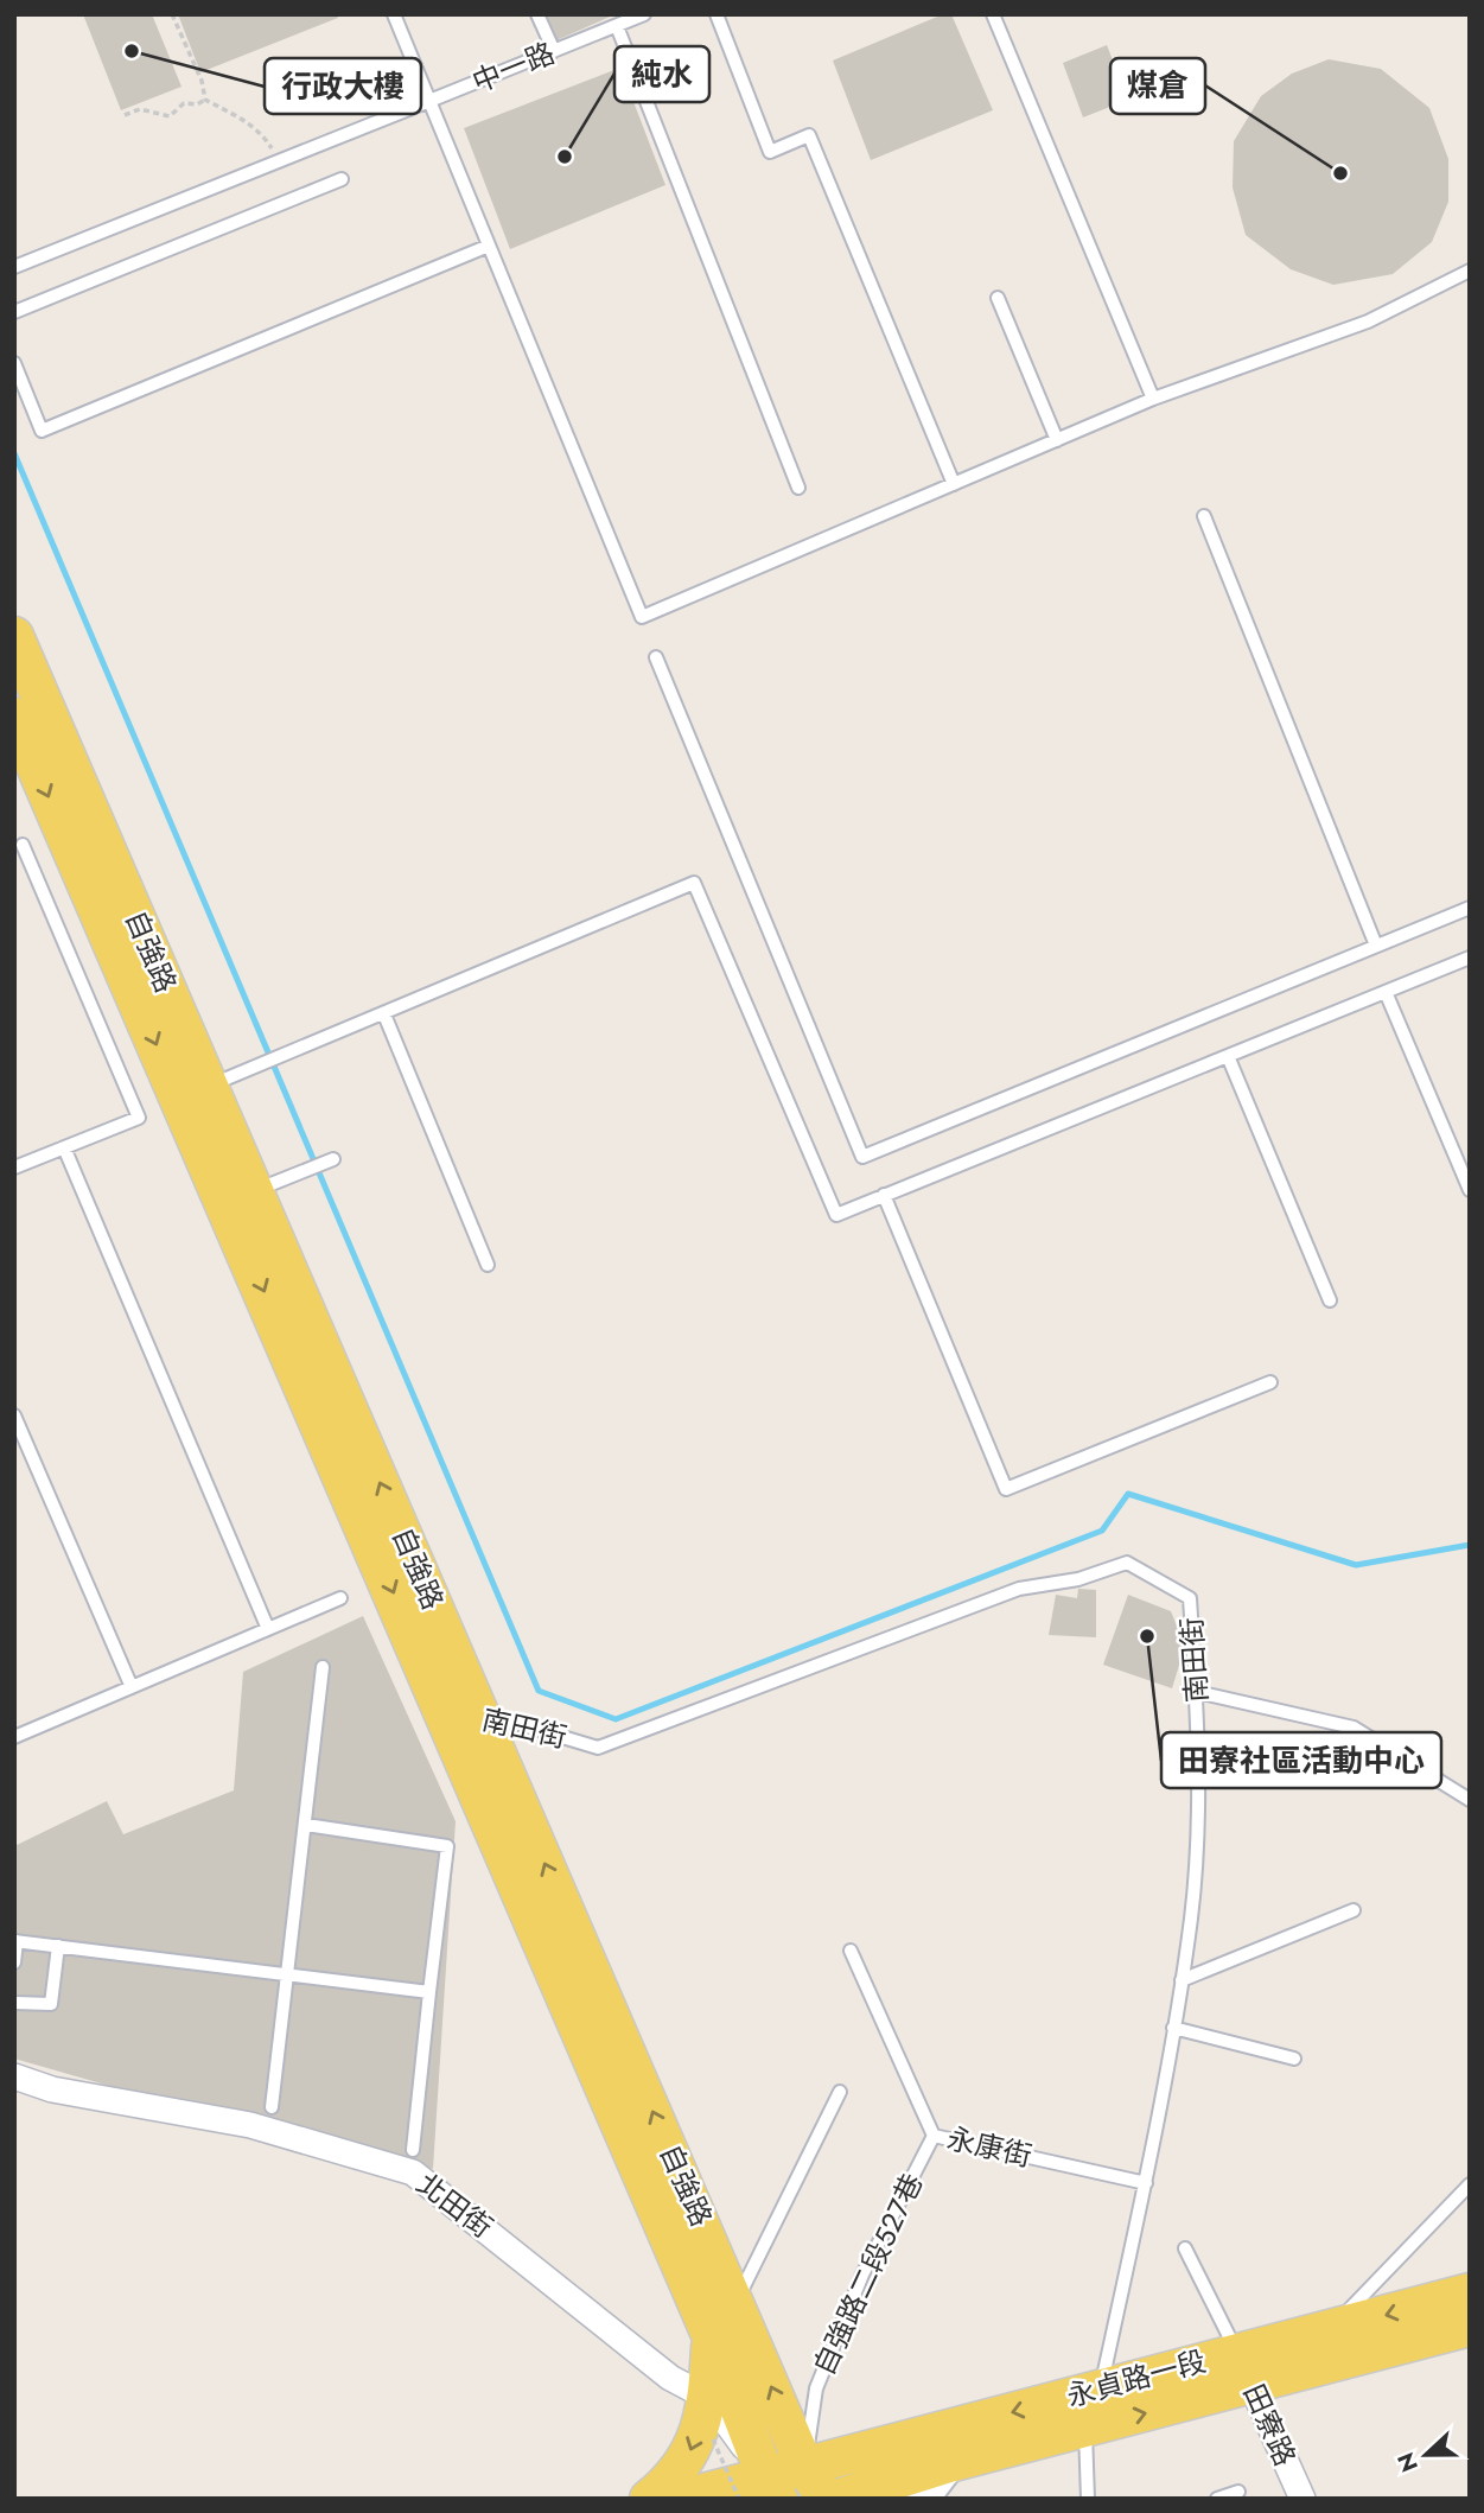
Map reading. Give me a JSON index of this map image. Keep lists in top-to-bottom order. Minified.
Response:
{"streets":{"main road":["自強路","永貞路一段"],"street":["北田街","田寮路"],"lane":["中一路","南田街","永康街","自強路二段527巷"]},"crossings":[["自強路","南田街"],["自強路","北田街"],["自強路","自強路二段527巷"],["自強路","永貞路一段"],["南田街","永康街"],["南田街","永貞路一段"],["永康街","自強路二段527巷"],["北田街","永貞路一段"],["自強路二段527巷","永貞路一段"],["永貞路一段","田寮路"]],"places":["行政大樓","純水","煤倉","田寮社區活動中心"],"north":"left"}
